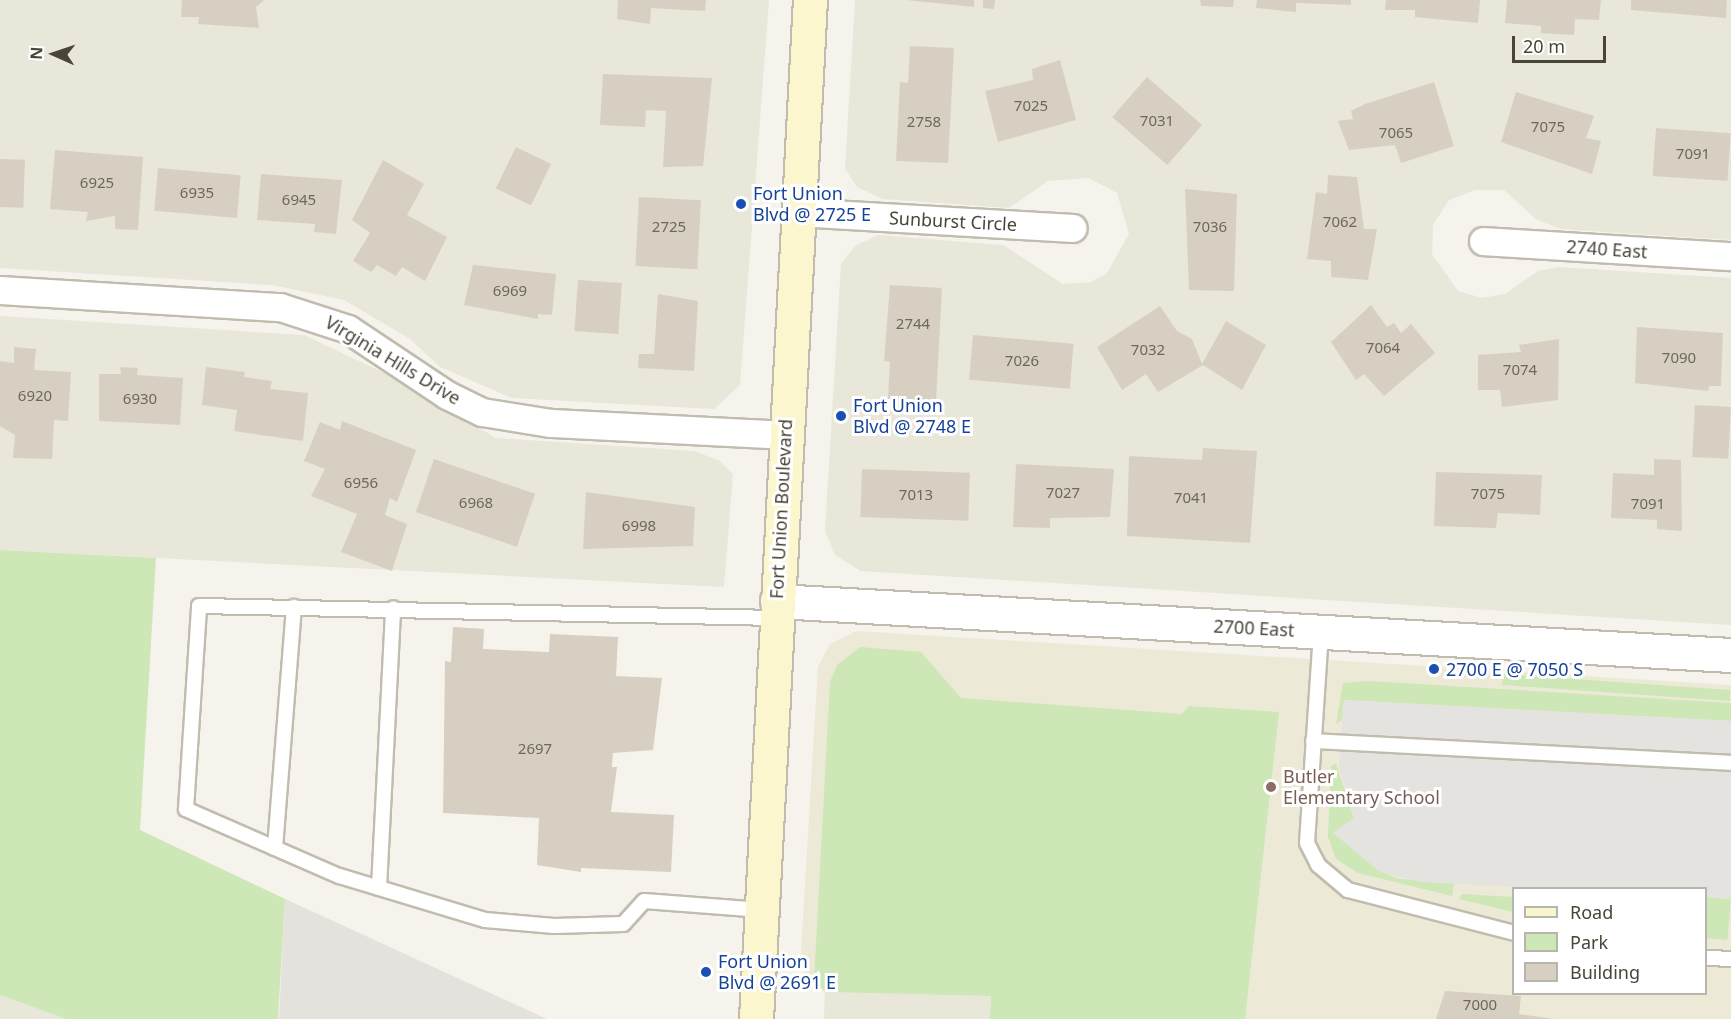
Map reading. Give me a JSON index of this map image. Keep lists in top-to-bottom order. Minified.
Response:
{"streets":{"main road":["Fort Union Boulevard"],"street":["Sunburst Circle","2740 East","Virginia Hills Drive","2700 East"]},"crossings":[["Sunburst Circle","Fort Union Boulevard"],["Virginia Hills Drive","Fort Union Boulevard"],["Fort Union Boulevard","2700 East"]],"places":["Fort Union Blvd @ 2725 E","Fort Union Blvd @ 2748 E","2700 E @ 7050 S","Butler Elementary School","Fort Union Blvd @ 2691 E"],"house_numbers":["7025","7031","2758","7075","7065","7091","6925","6935","6945","7062","2725","7036","6969","2744","7064","7032","7090","7026","7074","6920","6930","6956","7027","7075","7013","7041","6968","7091","6998","2697","7000"],"legend":["Road","Park","Building"],"scale_bar":"20 m","north":"left"}
